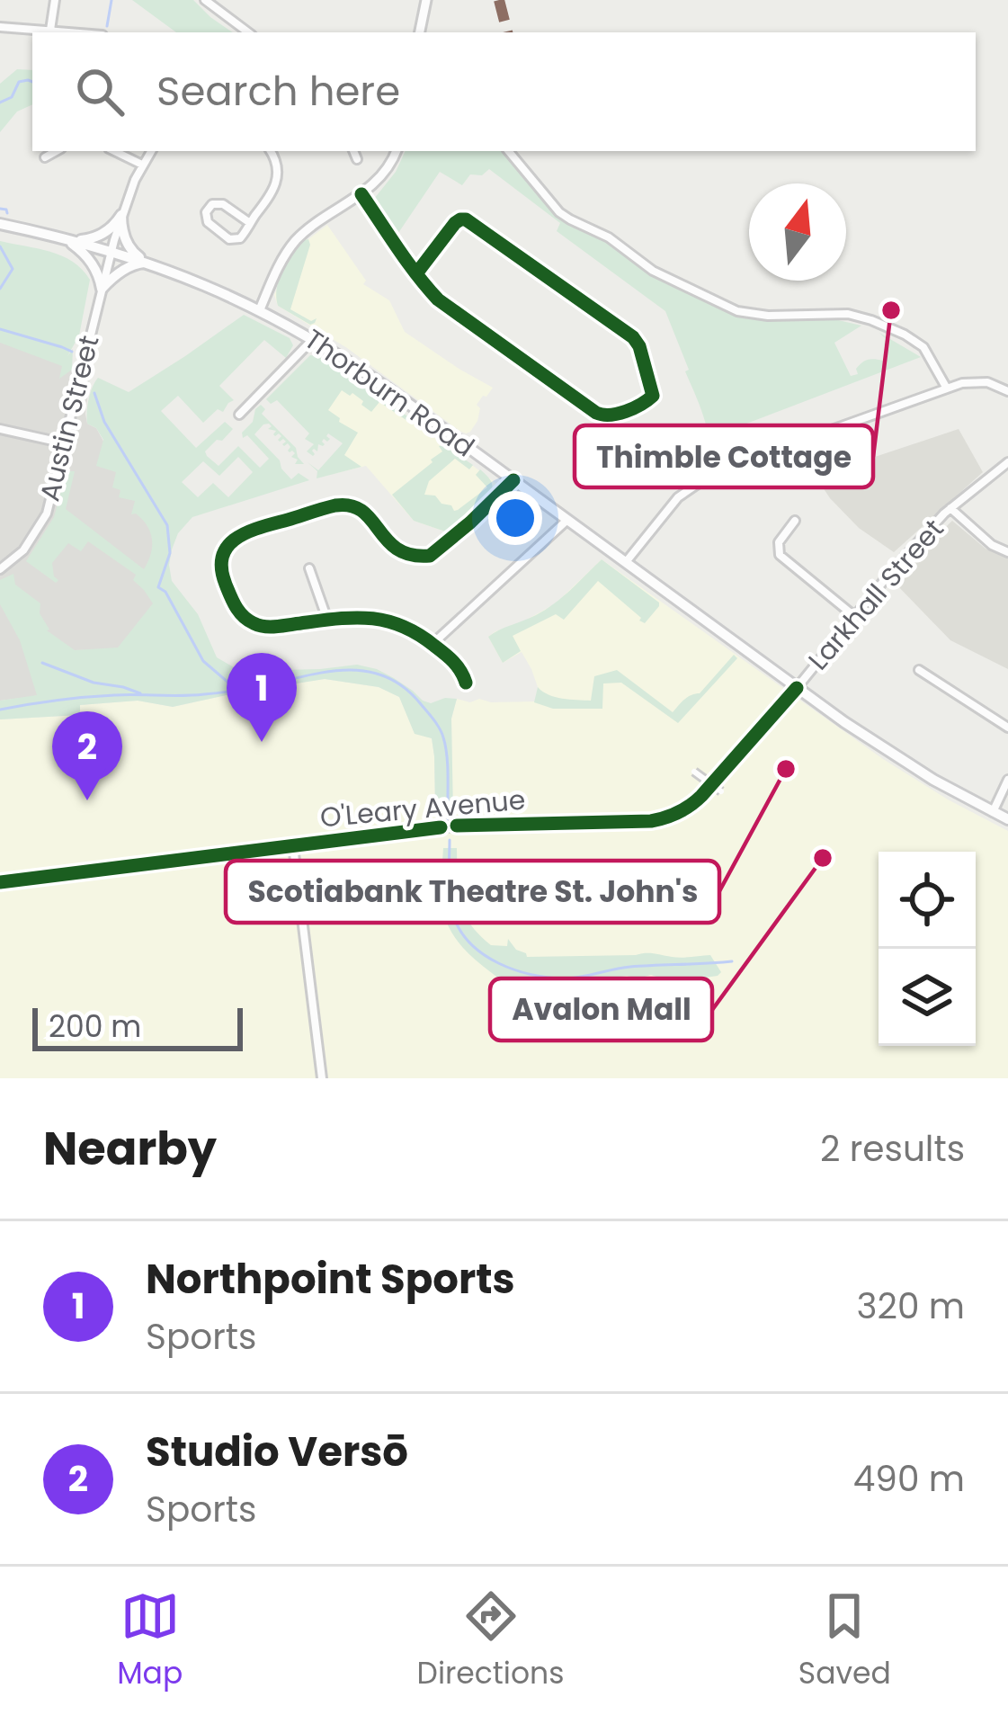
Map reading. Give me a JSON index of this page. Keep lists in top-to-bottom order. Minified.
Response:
{"streets":{"main road":["Thorburn Road"],"street":["Austin Street","Larkhall Street","O'Leary Avenue"]},"crossings":[["Thorburn Road","Austin Street"],["Thorburn Road","Larkhall Street"],["Thorburn Road","O'Leary Avenue"],["Larkhall Street","O'Leary Avenue"]],"places":["Thimble Cottage","Scotiabank Theatre St. John's","Avalon Mall"],"scale_bar":"200 m","north":"top","page":{"search":"Search here","pins":["1","2"],"scale":"200 m","heading":["Nearby","2 results"],"list":[{"mark":"1","name":"Northpoint Sports","note":"Sports","value":"320 m"},{"mark":"2","name":"Studio Versō","note":"Sports","value":"490 m"}],"nav":["Map","Directions","Saved"]}}
